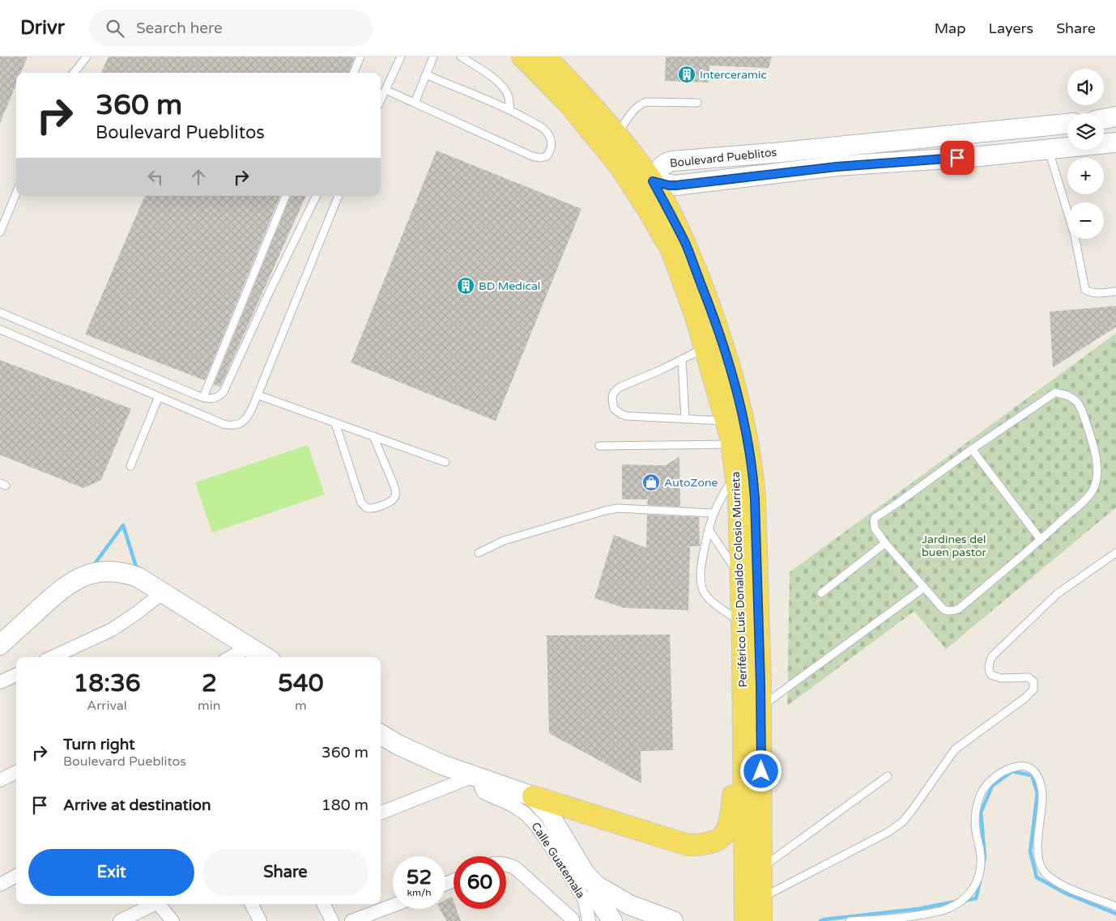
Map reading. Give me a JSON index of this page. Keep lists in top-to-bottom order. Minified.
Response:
{"streets":{"main road":["Periférico Luis Donaldo Colosio Murrieta"],"street":["Boulevard Pueblitos","Calle Guatemala"]},"crossings":[["Boulevard Pueblitos","Periférico Luis Donaldo Colosio Murrieta"]],"parks":["Jardines del buen pastor"],"places":{"building":["Interceramic","BD Medical"],"shop":["AutoZone"]},"page":{"header":"Drivr","search":"Search here","nav":["Map","Layers","Share"],"map_buttons":["+","−"],"turn":["360 m","Boulevard Pueblitos"],"eta":["18:36","Arrival","2","min","540","m"],"list":[{"name":"Turn right","note":"Boulevard Pueblitos","value":"360 m"},{"name":"Arrive at destination","value":"180 m"}],"buttons":["Exit","Share"],"speed":"52 km/h","limit":"60"}}
